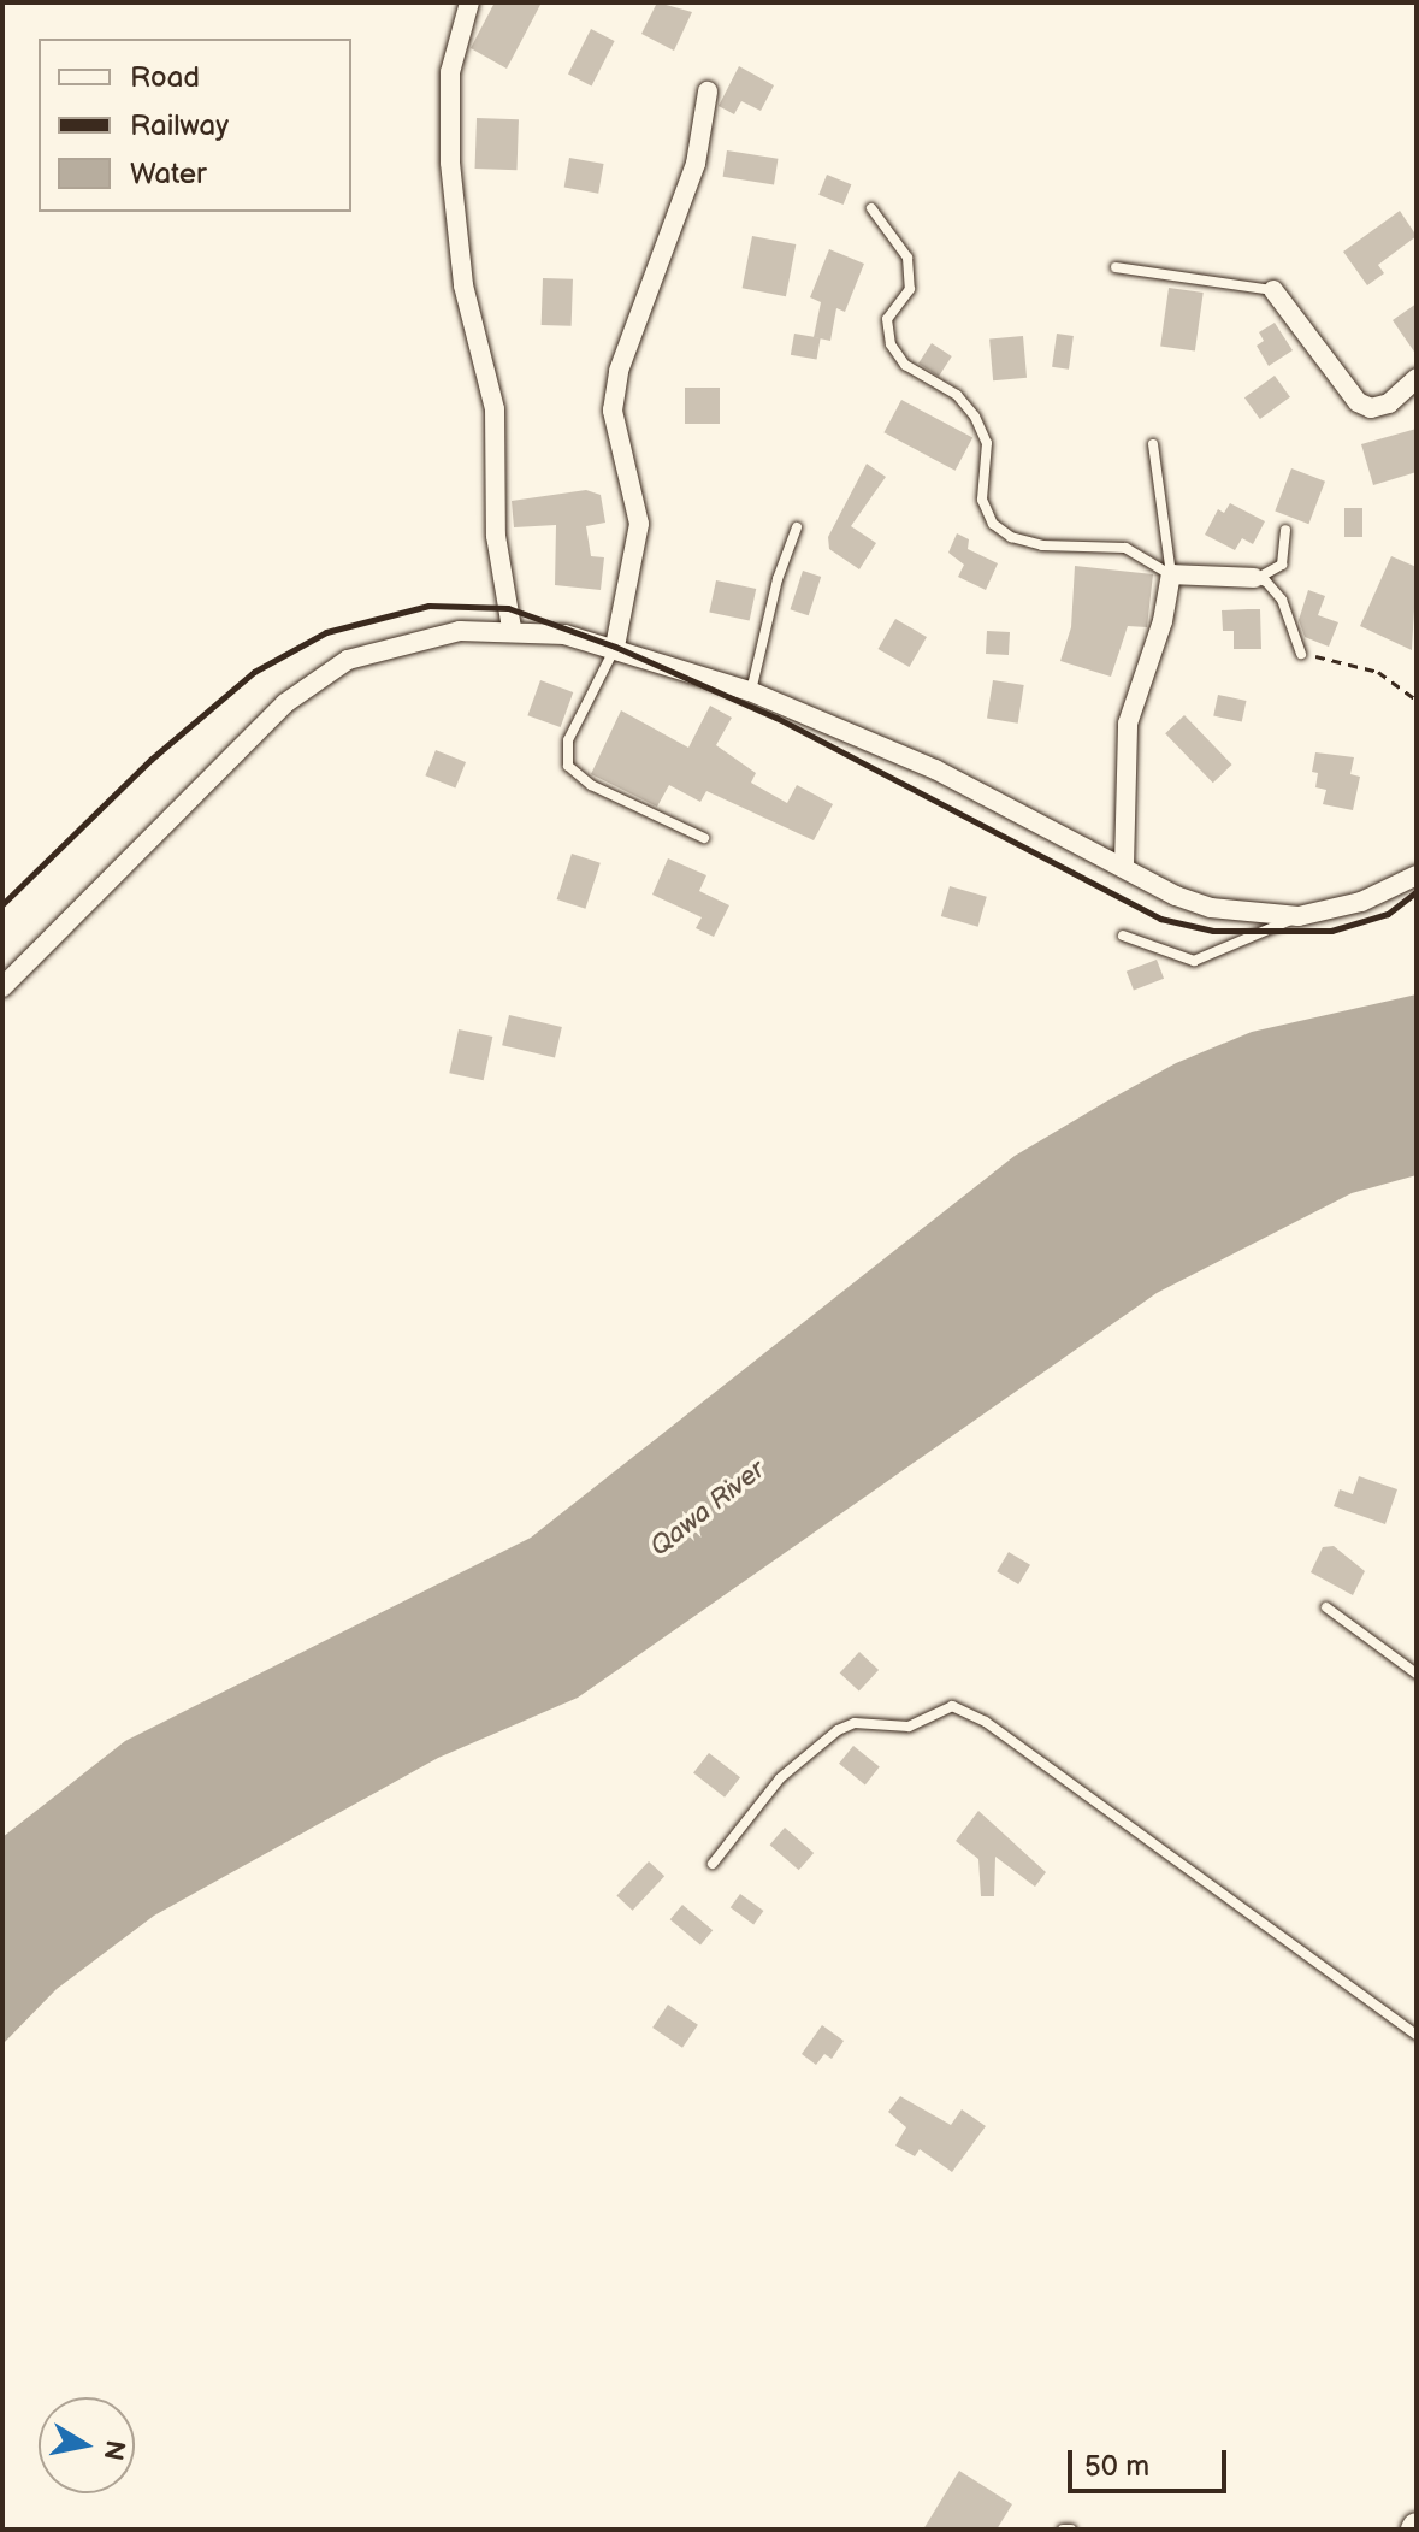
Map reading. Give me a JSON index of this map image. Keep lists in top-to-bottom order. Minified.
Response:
{"water":["Qawa River"],"legend":["Road","Railway","Water"],"scale_bar":"50 m","north":"right"}
